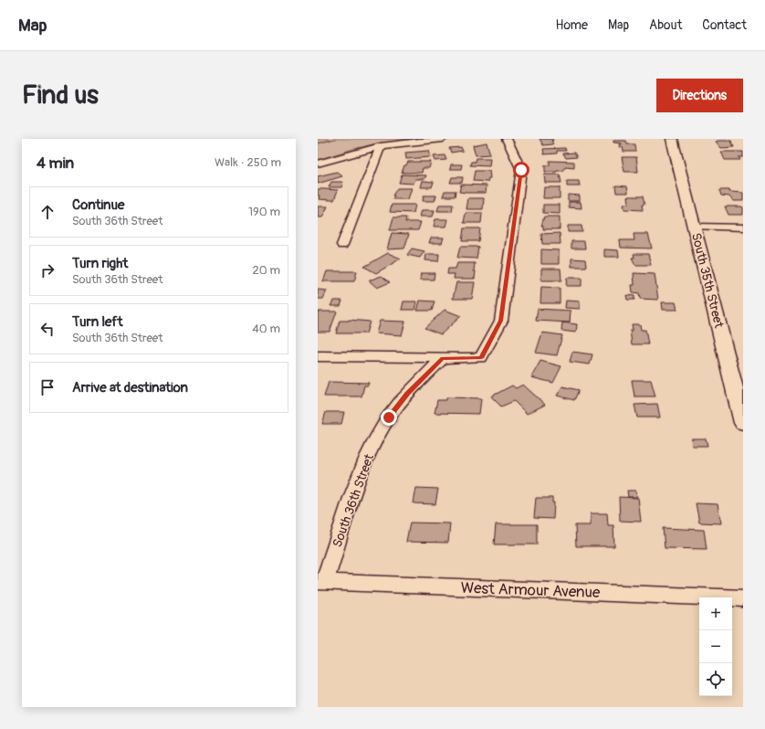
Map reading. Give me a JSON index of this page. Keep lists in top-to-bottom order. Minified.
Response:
{"streets":{"street":["South 35th Street","South 36th Street","West Armour Avenue"]},"crossings":[["South 36th Street","West Armour Avenue"]],"page":{"header":"Map","nav":["Home","Map","About","Contact"],"buttons":"Directions","title":"Find us","heading":["4 min","Walk · 250 m"],"list":[["Continue","South 36th Street","190 m"],["Turn right","South 36th Street","20 m"],["Turn left","South 36th Street","40 m"],"Arrive at destination"],"map_buttons":["+","−"]}}
